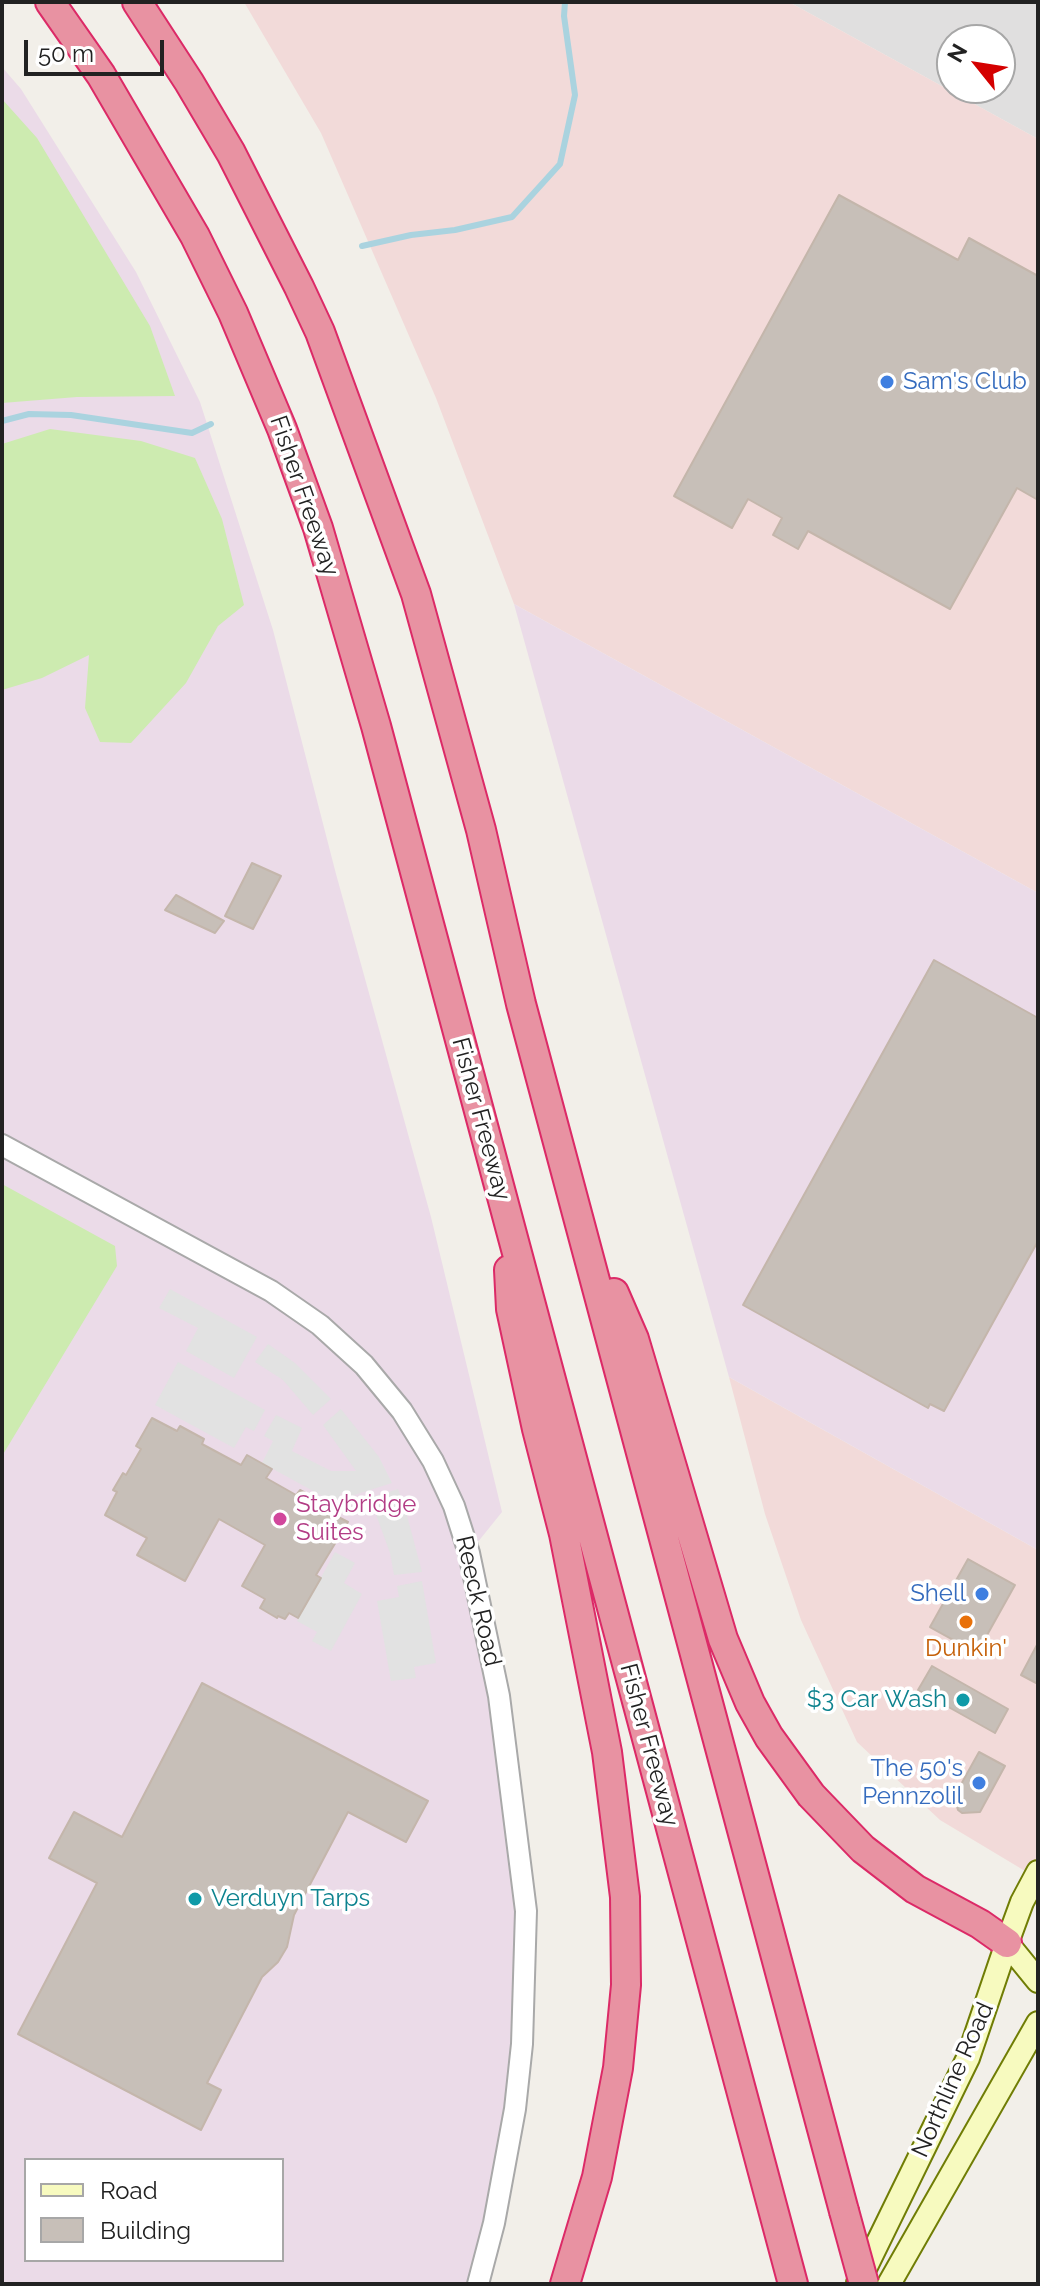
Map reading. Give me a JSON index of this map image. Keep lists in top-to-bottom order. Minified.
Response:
{"streets":{"highway":["Fisher Freeway"],"main road":["Northline Road"],"street":["Reeck Road"]},"places":["Sam's Club","Staybridge Suites","Shell","Dunkin'","$3 Car Wash","The 50's Pennzolil","Verduyn Tarps"],"legend":["Road","Building"],"scale_bar":"50 m","north":"top left"}
